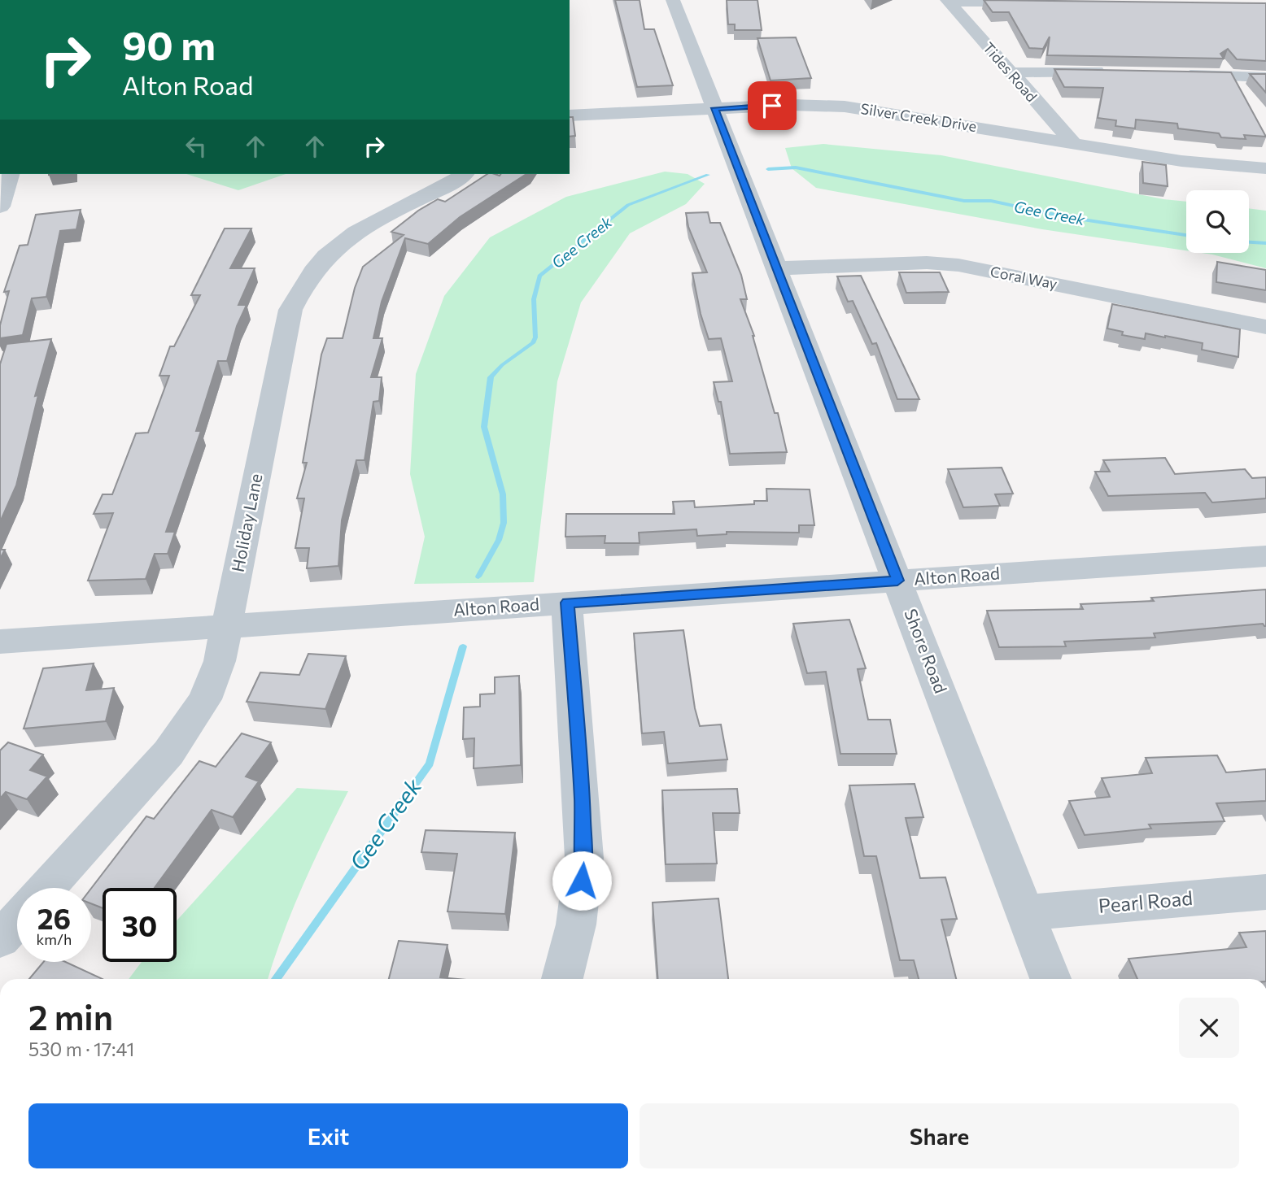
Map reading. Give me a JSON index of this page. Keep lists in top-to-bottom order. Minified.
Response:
{"streets":{"street":["Tides Road","Silver Creek Drive","Coral Way","Holiday Lane","Alton Road","Shore Road","Pearl Road"]},"crossings":[["Tides Road","Silver Creek Drive"],["Silver Creek Drive","Shore Road"],["Coral Way","Shore Road"],["Holiday Lane","Alton Road"],["Alton Road","Shore Road"],["Shore Road","Pearl Road"]],"water":["Gee Creek"],"page":{"turn":["90 m","Alton Road"],"speed":"26 km/h","limit":"30","heading":["2 min","530 m · 17:41"],"buttons":["Exit","Share"]}}
